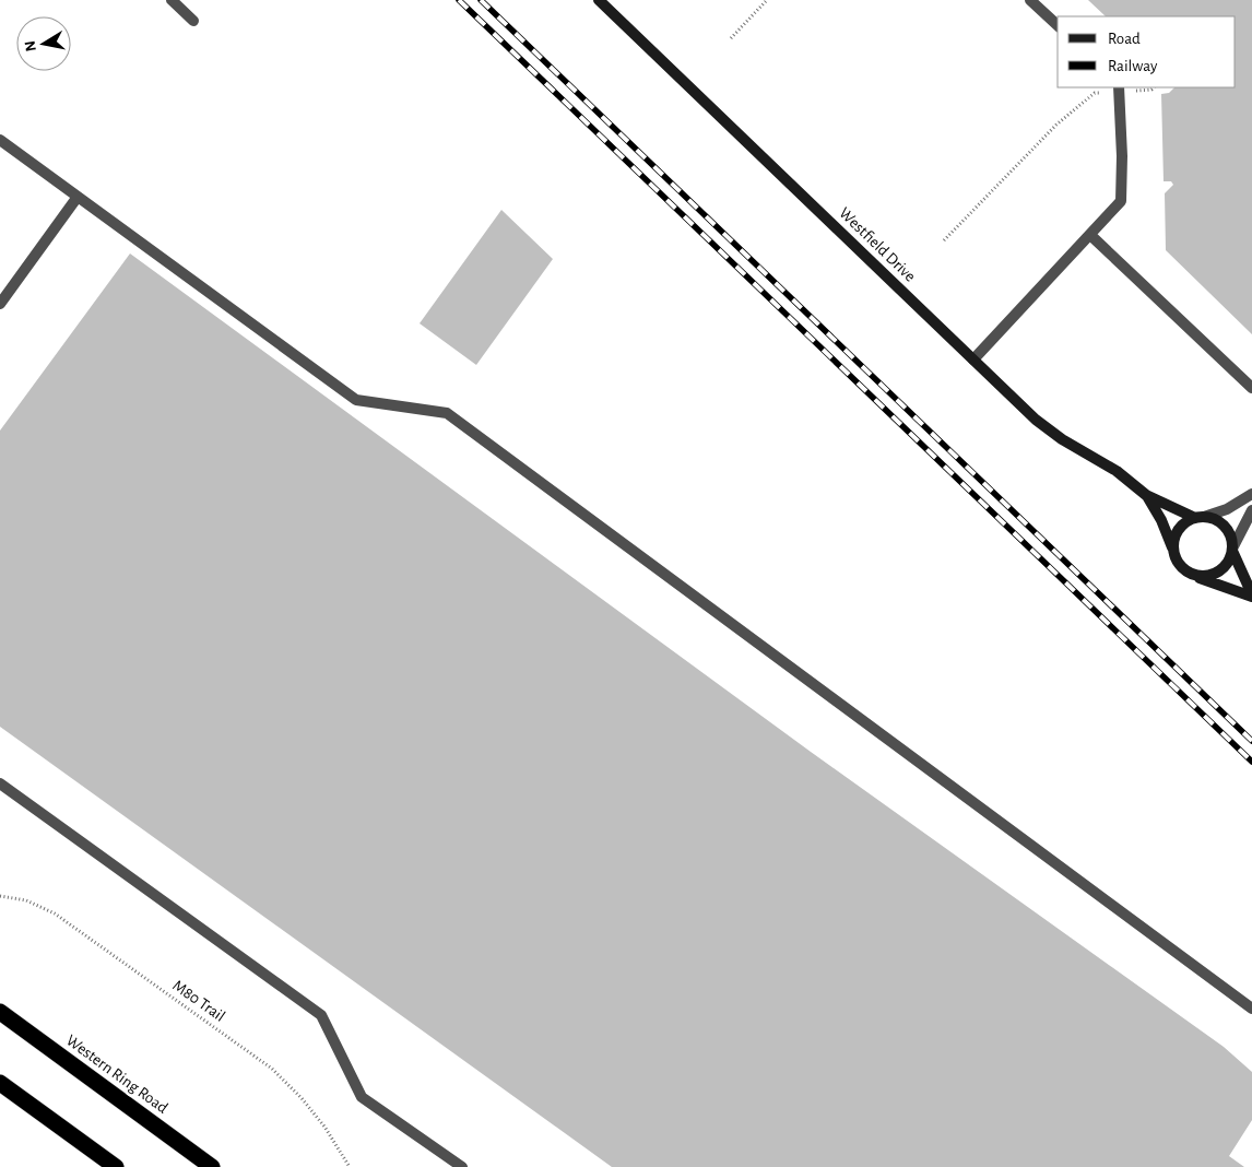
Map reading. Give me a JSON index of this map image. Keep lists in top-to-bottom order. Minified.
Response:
{"streets":{"highway":["Western Ring Road"],"main road":["Westfield Drive"],"path":["M80 Trail"]},"legend":["Road","Railway"],"north":"left"}
